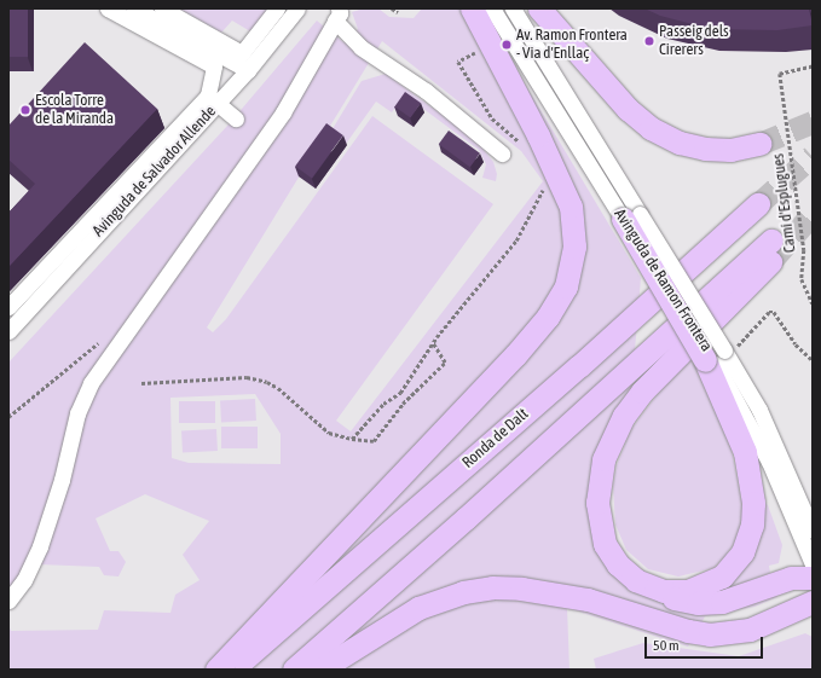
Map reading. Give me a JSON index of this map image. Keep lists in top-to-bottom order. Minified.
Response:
{"streets":{"highway":["Ronda de Dalt"],"street":["Avinguda de Salvador Allende","Avinguda de Ramon Frontera"],"path":["Camí d'Esplugues"]},"places":["Passeig dels Cirerers","Av. Ramon Frontera - Via d'Enllaç","Escola Torre de la Miranda"],"scale_bar":"50 m"}
